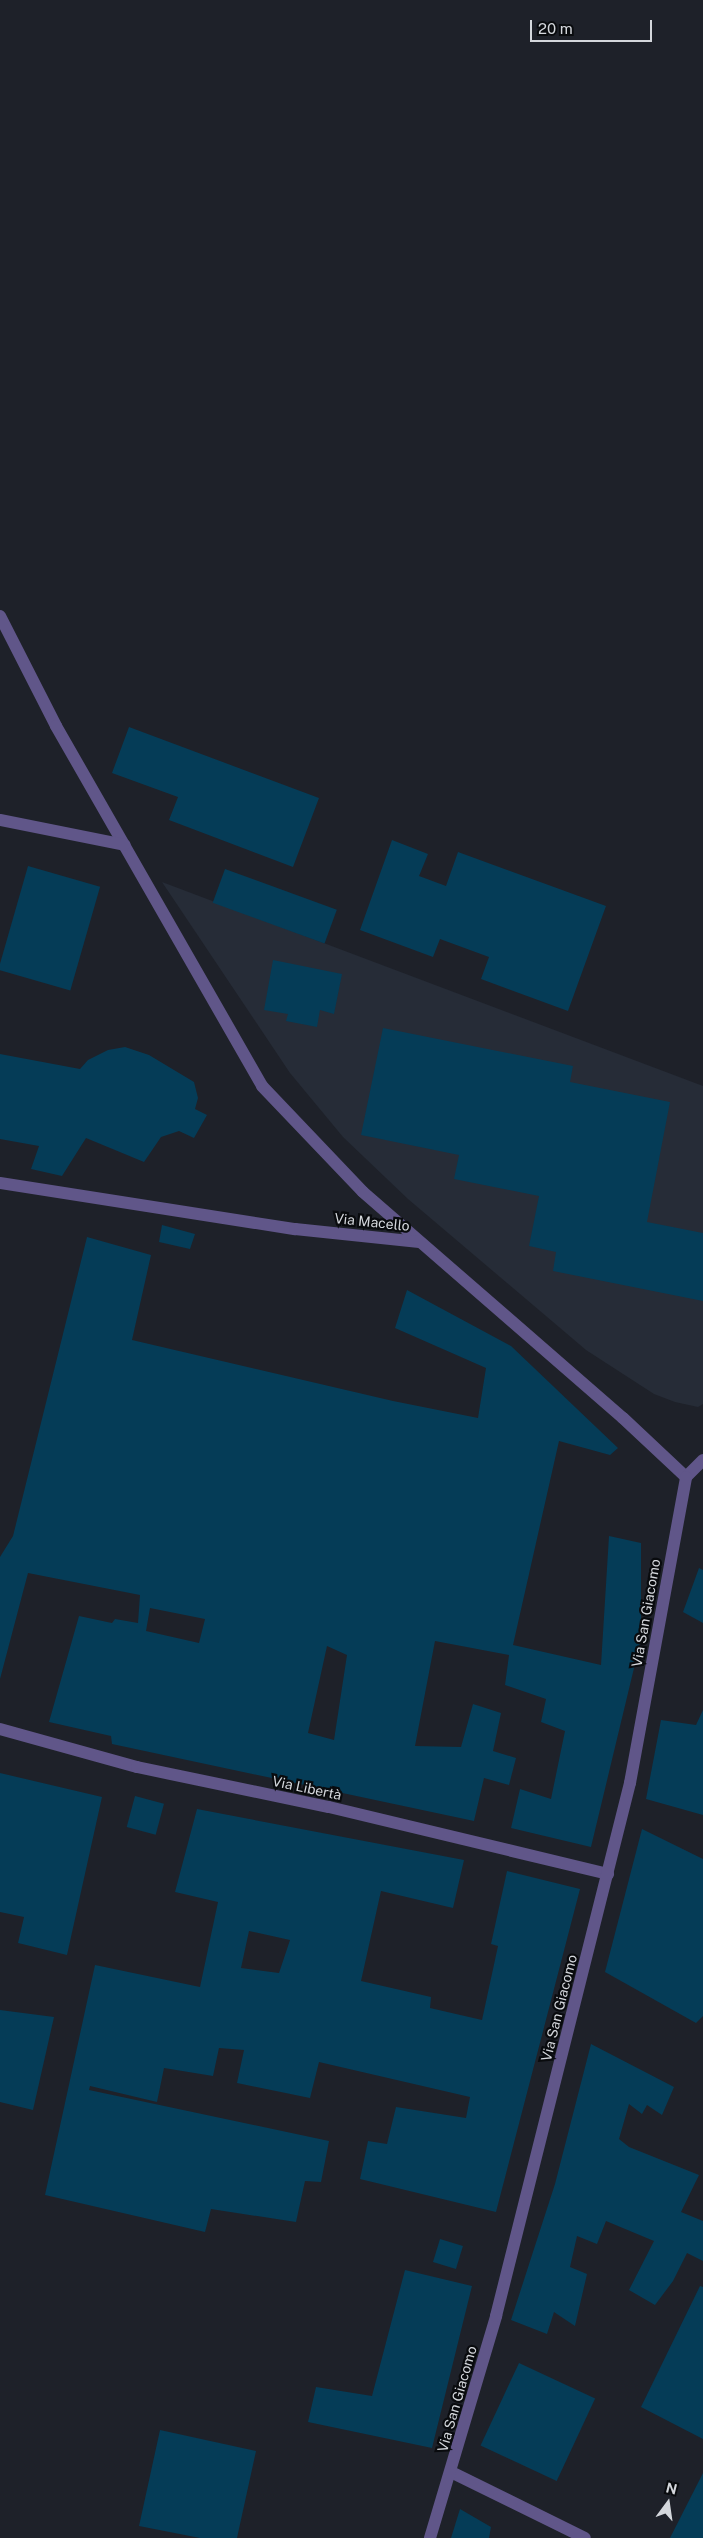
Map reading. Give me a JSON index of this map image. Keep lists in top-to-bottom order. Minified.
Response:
{"streets":{"street":["Via Macello","Via San Giacomo","Via Libertà"]},"crossings":[["Via Macello","Via San Giacomo"],["Via San Giacomo","Via Libertà"]],"scale_bar":"20 m","north":"top"}
